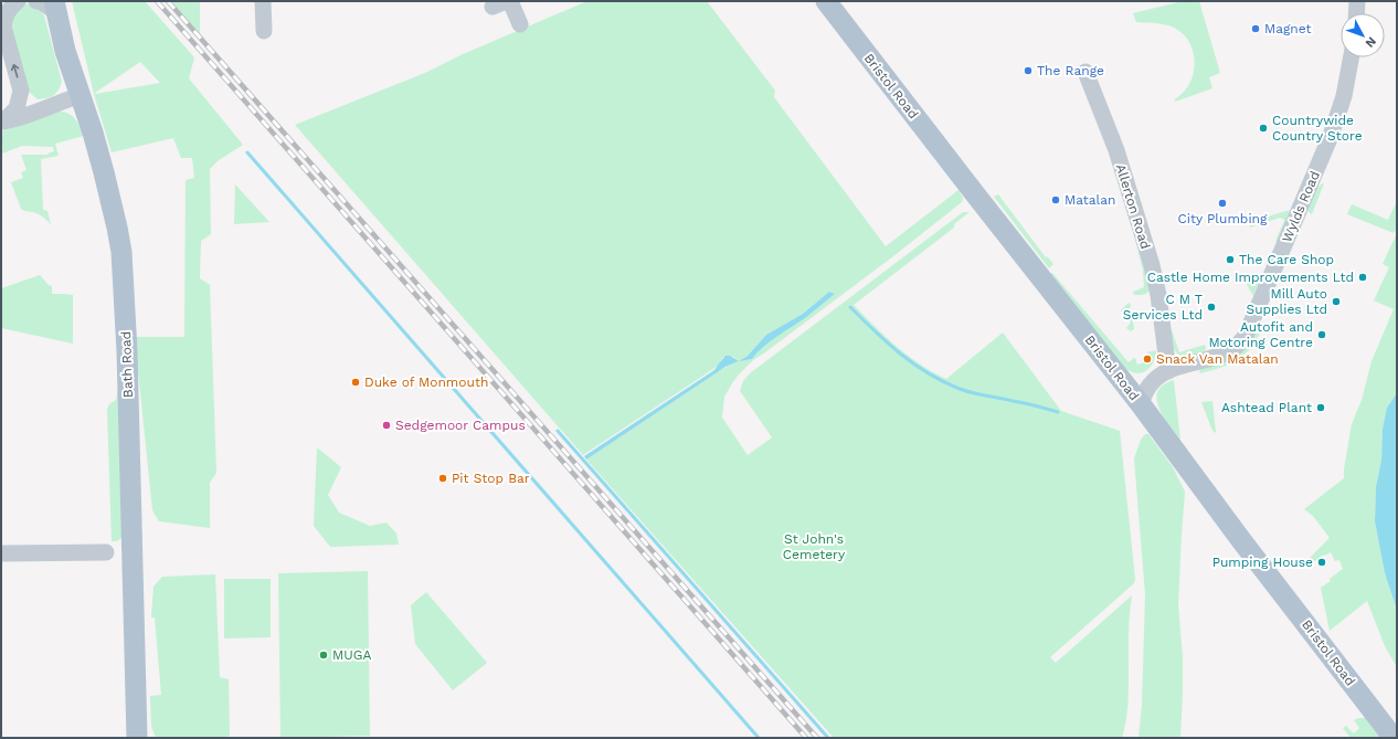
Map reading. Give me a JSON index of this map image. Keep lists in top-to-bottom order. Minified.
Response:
{"streets":{"main road":["Bristol Road","Bath Road"],"street":["Allerton Road","Wylds Road"]},"crossings":[["Bristol Road","Wylds Road"],["Allerton Road","Wylds Road"]],"parks":["St John's Cemetery"],"places":["Magnet","The Range","Countrywide Country Store","Matalan","City Plumbing","The Care Shop","Castle Home Improvements Ltd","Mill Auto Supplies Ltd","C M T Services Ltd","Autofit and Motoring Centre","Snack Van Matalan","Duke of Monmouth","Ashtead Plant","Sedgemoor Campus","Pit Stop Bar","Pumping House","MUGA"],"north":"bottom right"}
